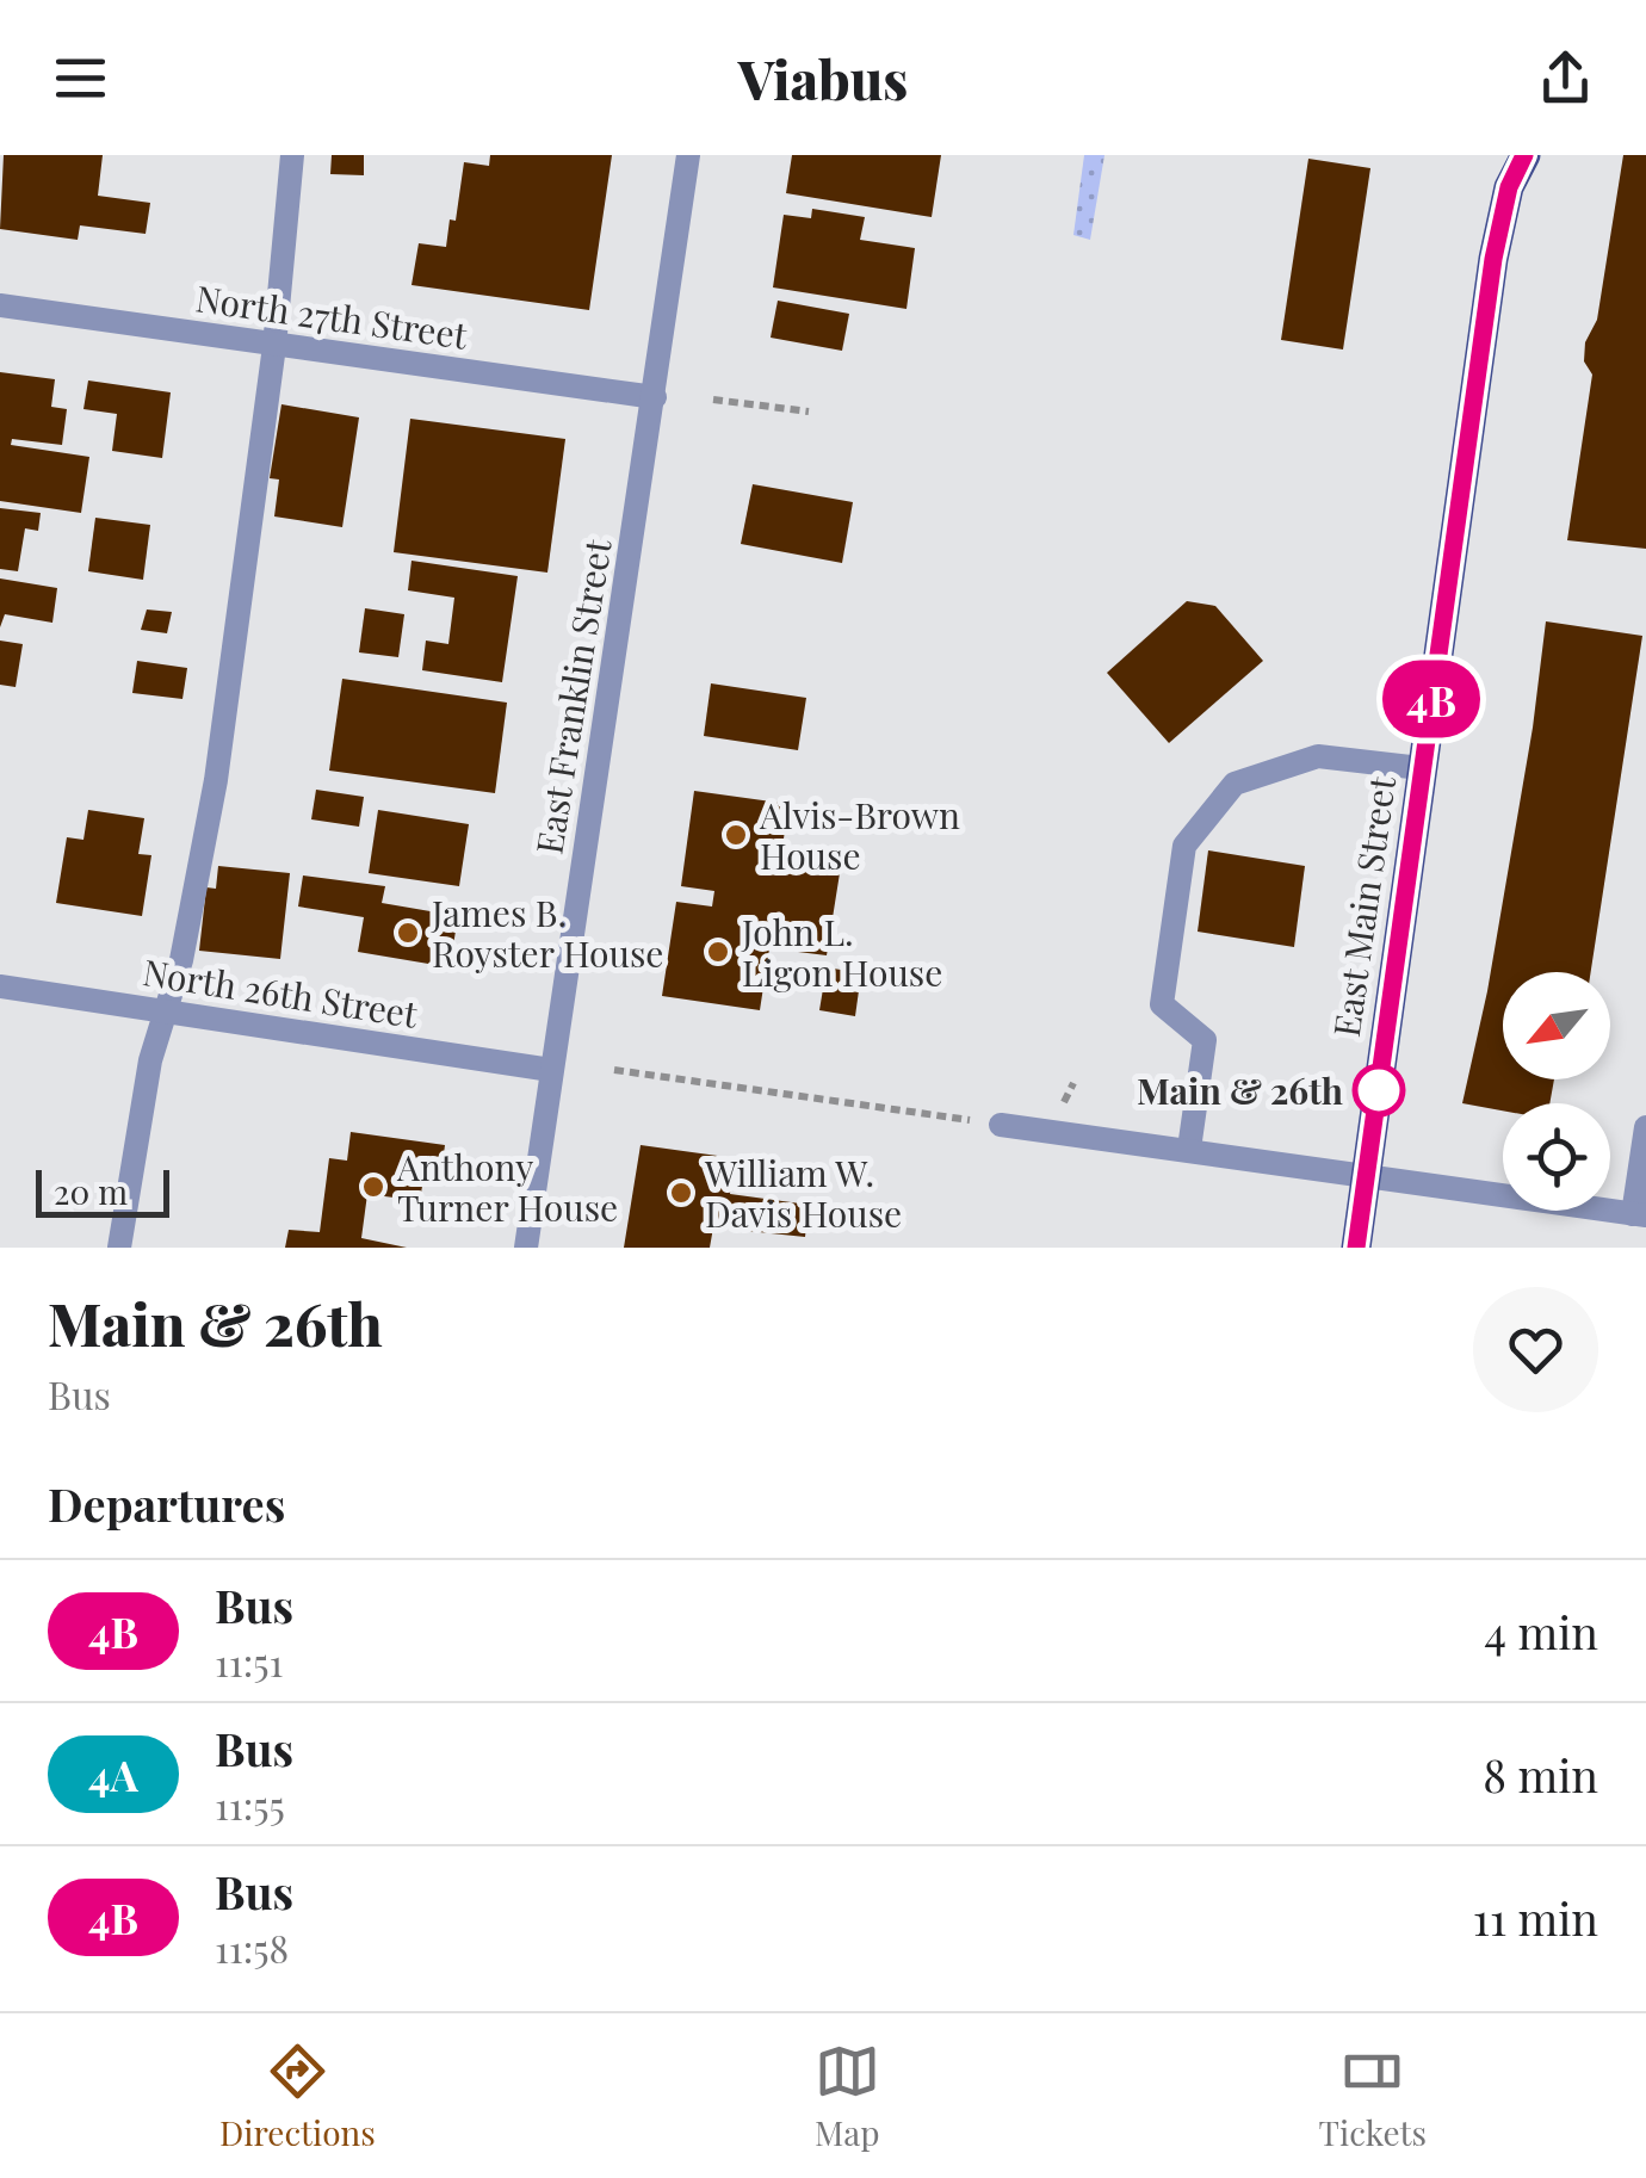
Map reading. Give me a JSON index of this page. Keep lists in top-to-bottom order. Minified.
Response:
{"streets":{"main road":["East Main Street"],"street":["North 27th Street","East Franklin Street","North 26th Street"]},"crossings":[["North 27th Street","East Franklin Street"],["East Franklin Street","North 26th Street"]],"places":["Alvis-Brown House","James B. Royster House","John L. Ligon House","Main & 26th","Anthony Turner House","William W. Davis House"],"lines":["bus line 4B"],"scale_bar":"20 m","north":"bottom left","page":{"header":"Viabus","on_map":"4B","scale":"20 m","heading":[["Main & 26th","Bus"],"Departures"],"list":[{"mark":"4B","name":"Bus","note":"11:51","value":"4 min"},{"mark":"4A","name":"Bus","note":"11:55","value":"8 min"},{"mark":"4B","name":"Bus","note":"11:58","value":"11 min"}],"tabs":["Directions","Map","Tickets"]}}
